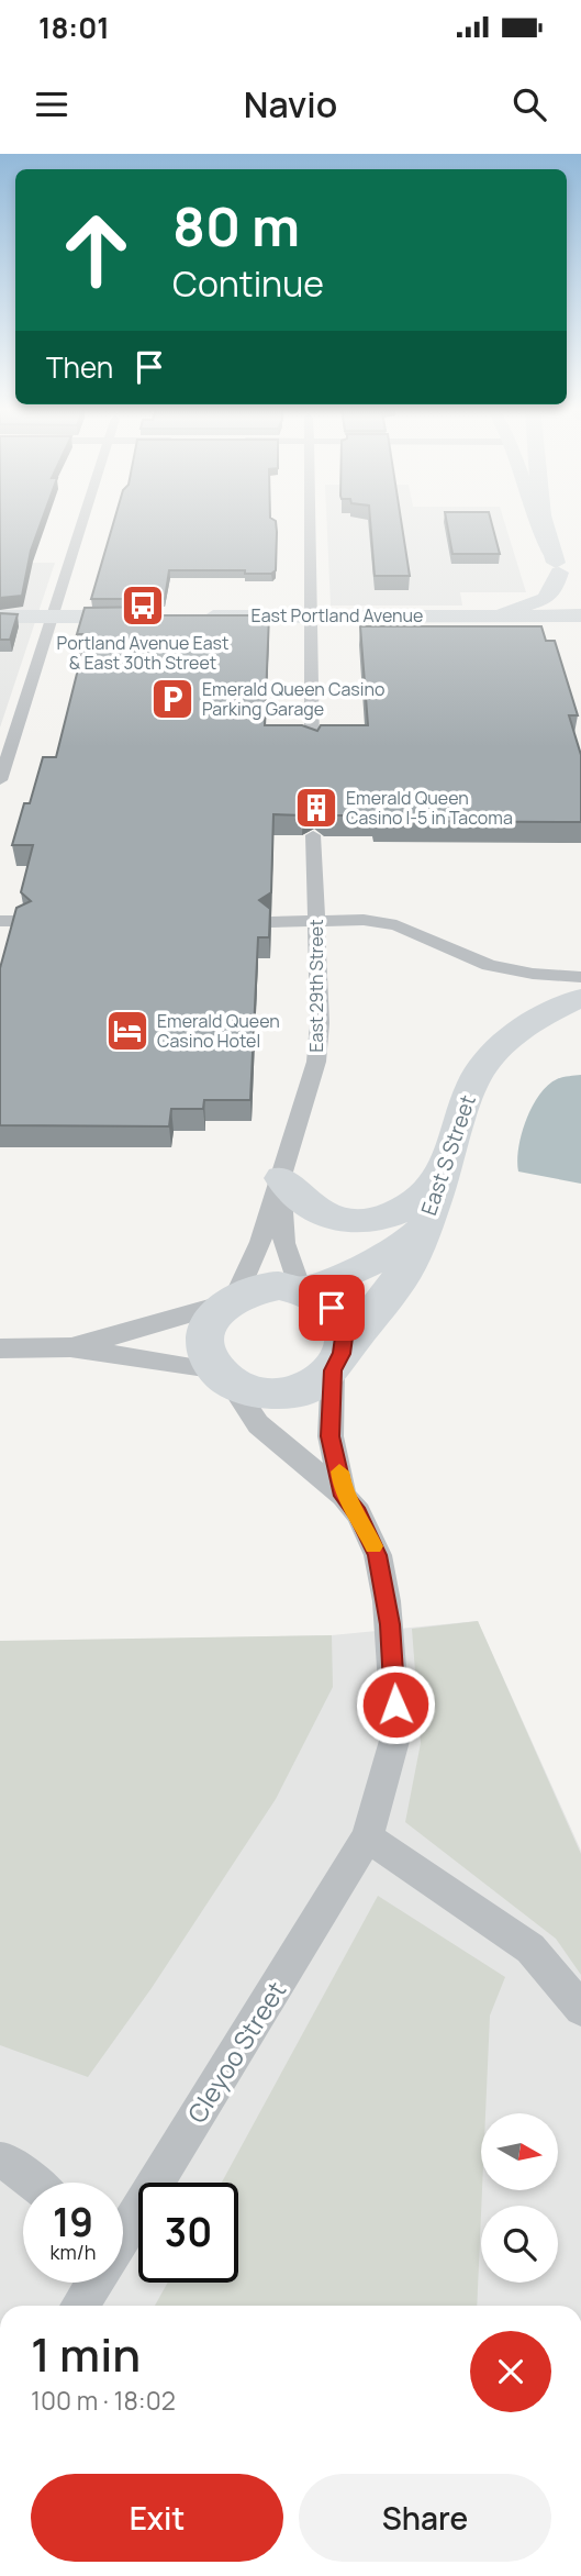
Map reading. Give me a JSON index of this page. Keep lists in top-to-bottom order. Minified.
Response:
{"streets":{"main road":["East Portland Avenue","East S Street"],"street":["East 29th Street","Cleyoo Street"]},"crossings":[["East 29th Street","East S Street"]],"places":{"bus stop":["Portland Avenue East & East 30th Street"],"parking":["Emerald Queen Casino Parking Garage"],"building":["Emerald Queen Casino I-5 in Tacoma"],"hotel":["Emerald Queen Casino Hotel"]},"north":"right","page":{"status":"18:01","header":"Navio","turn":["80 m","Continue"],"then":"Then","speed":"19 km/h","limit":"30","heading":["1 min","100 m · 18:02"],"buttons":["Exit","Share"]}}
